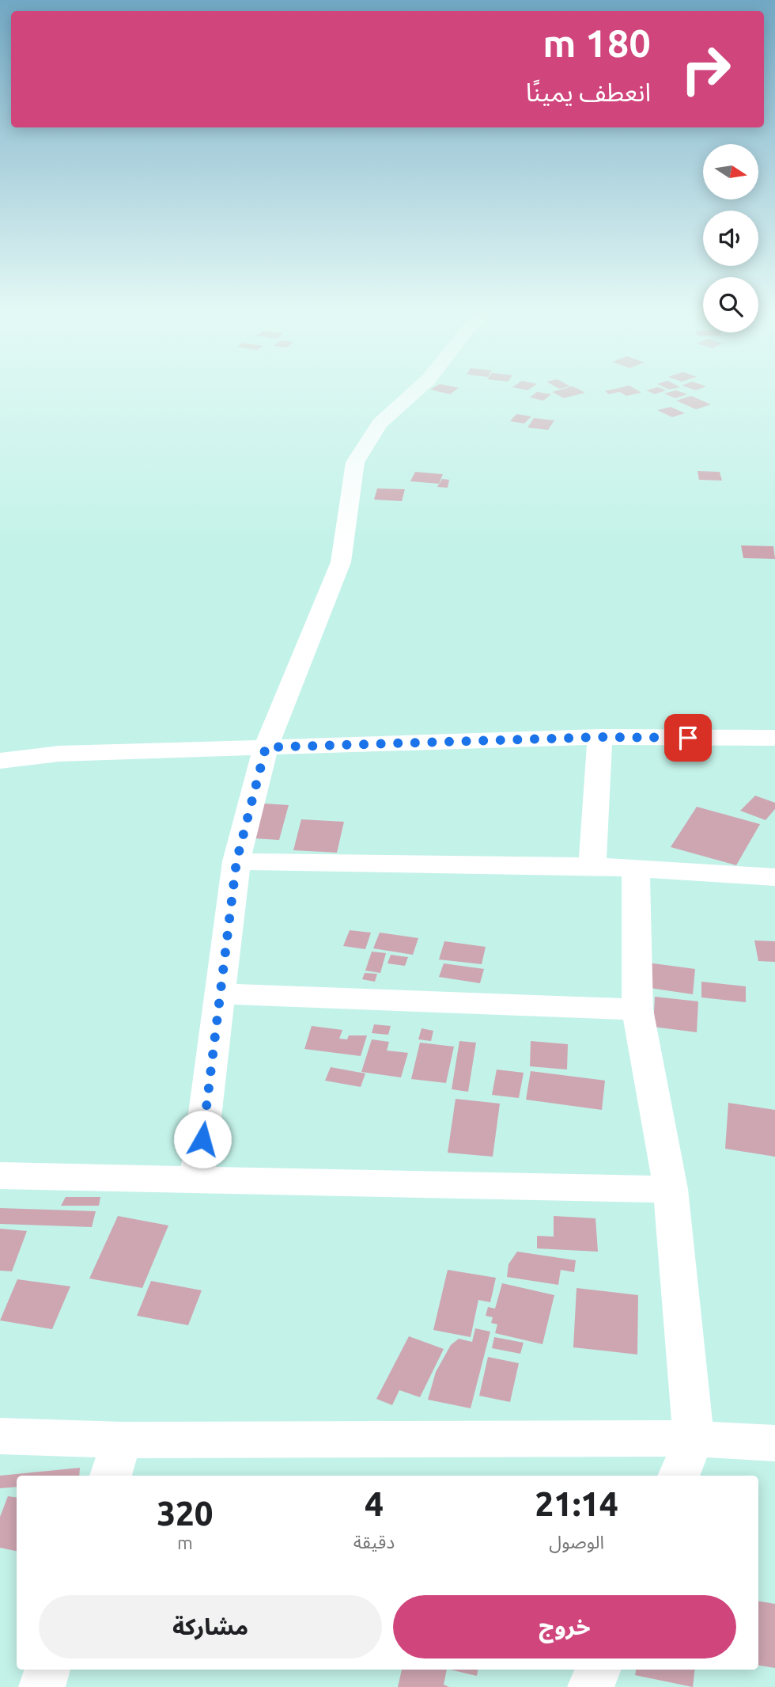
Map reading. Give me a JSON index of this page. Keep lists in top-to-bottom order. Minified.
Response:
{"north":"right","page":{"turn":["180 m","انعطف يمينًا"],"eta":["21:14","الوصول","4","دقيقة","320","m"],"buttons":["خروج","مشاركة"]}}
